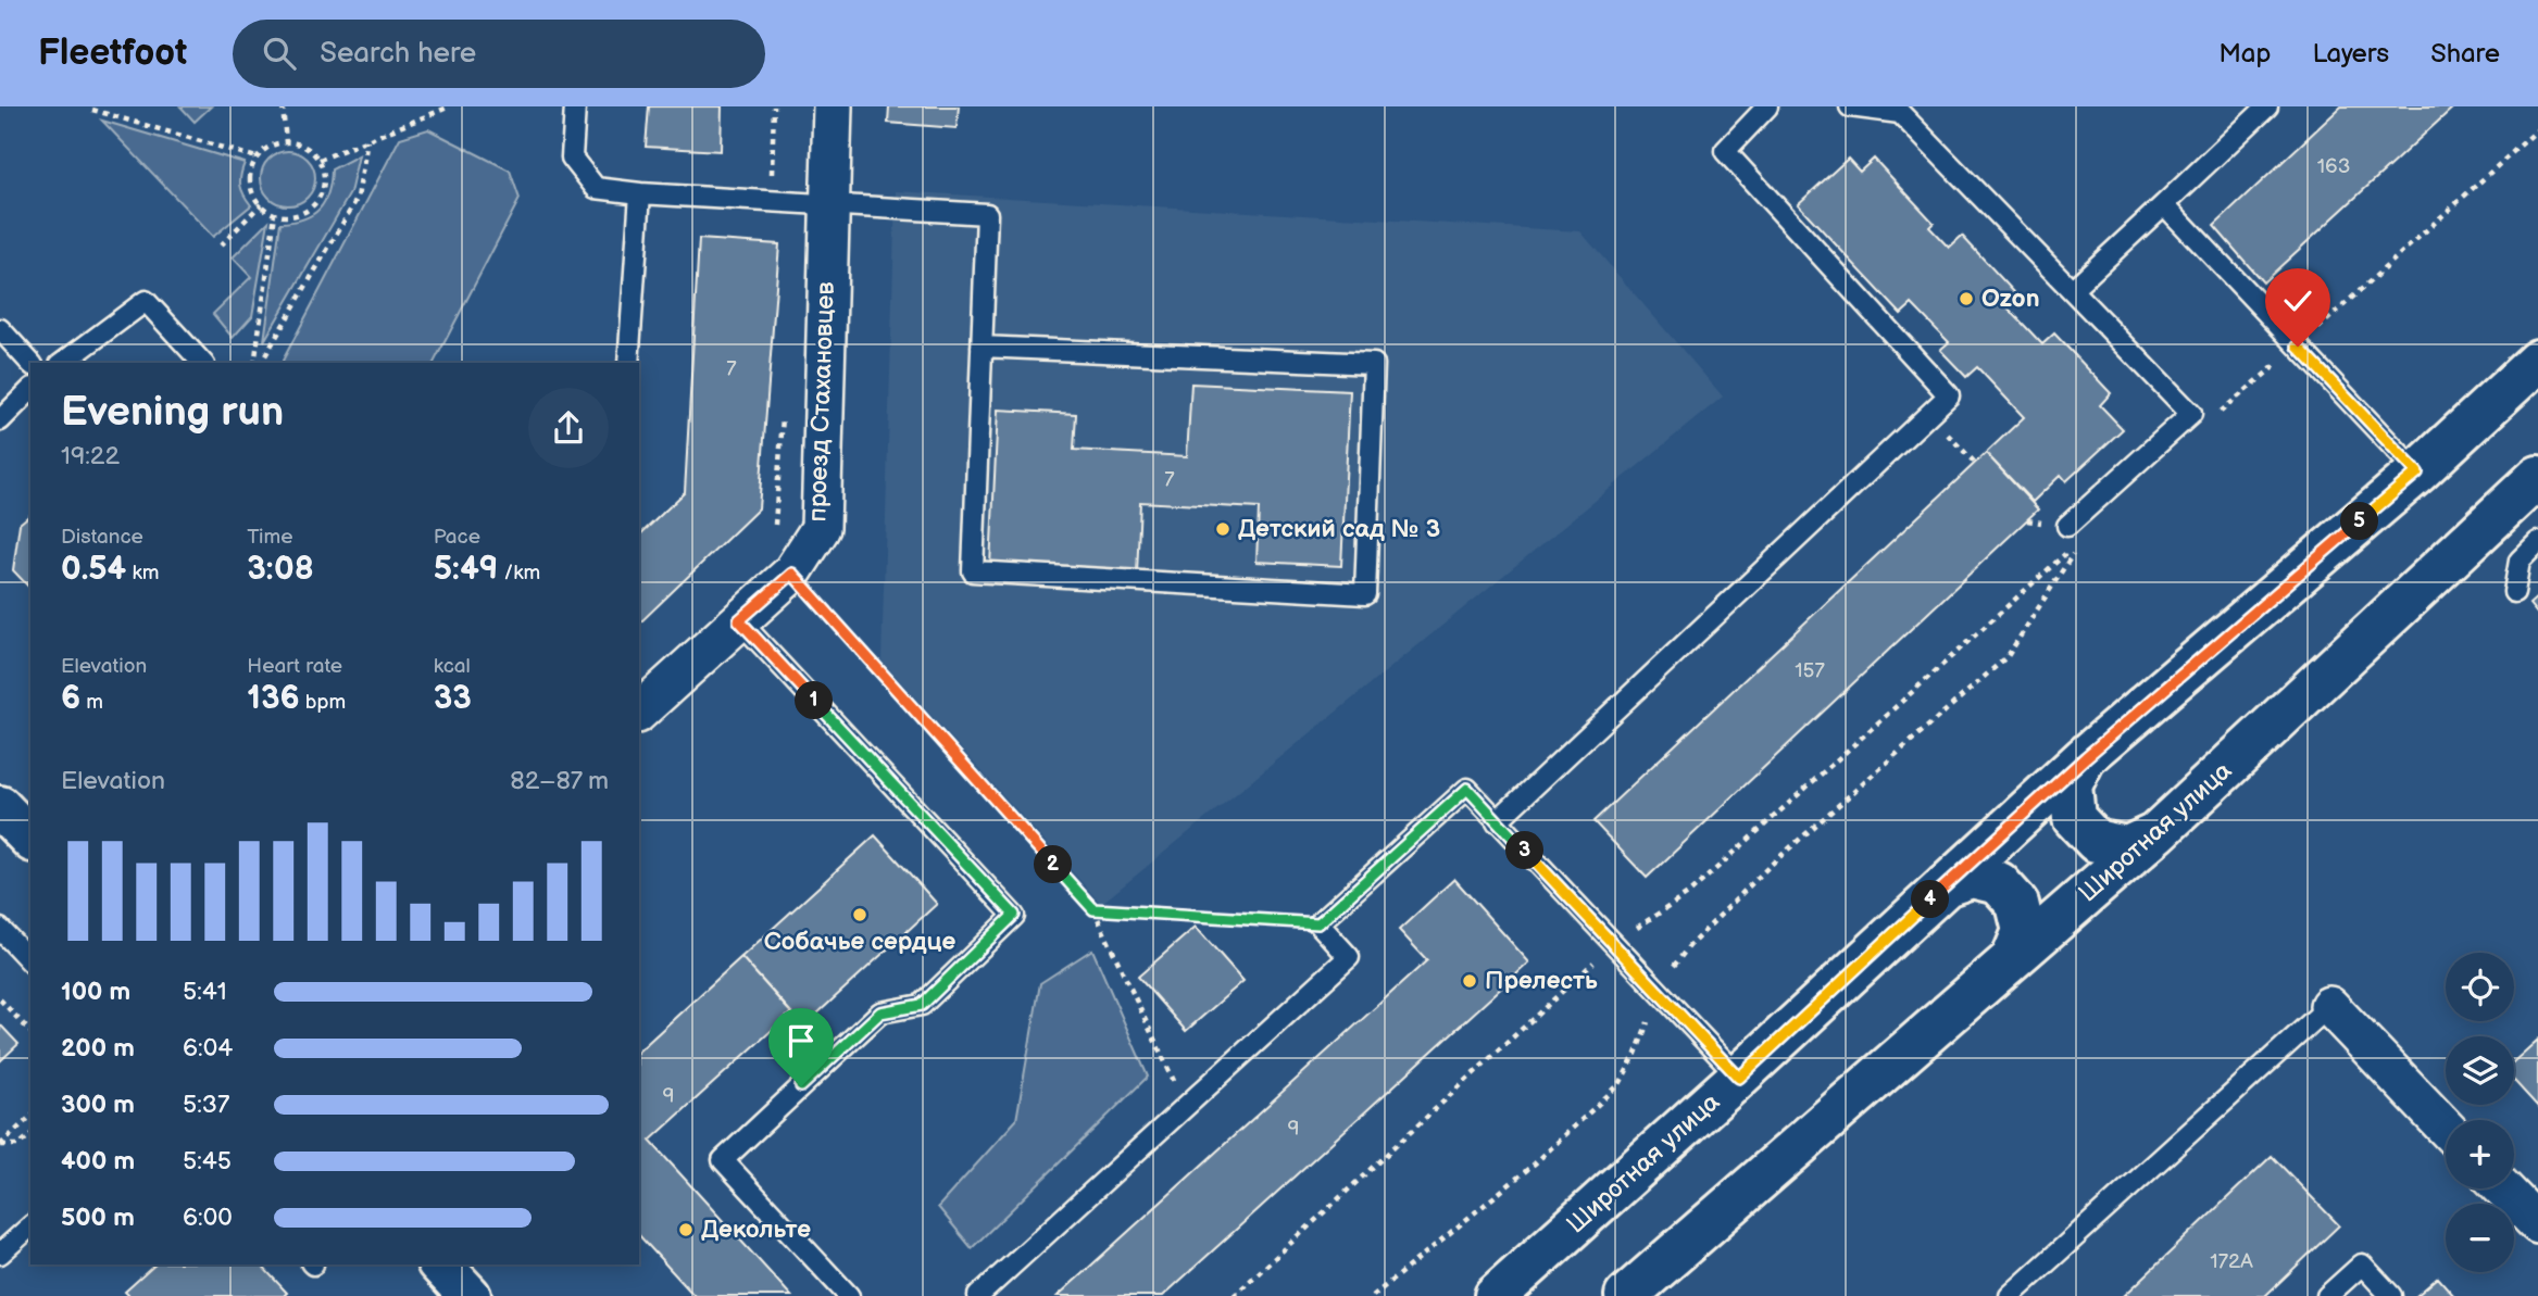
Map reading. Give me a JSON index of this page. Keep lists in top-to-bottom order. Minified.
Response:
{"streets":{"main road":["Широтная улица"],"street":["проезд Стахановцев"]},"places":["Ozon","Детский сад № 3","Собачье сердце","Прелесть","Декольте"],"house_numbers":["163","7","7","157","9","9","172А"],"page":{"header":"Fleetfoot","search":"Search here","nav":["Map","Layers","Share"],"heading":["Evening run","19:22"],"stats":[["Distance","0.54 km"],["Time","3:08"],["Pace","5:49 /km"],["Elevation","6 m"],["Heart rate","136 bpm"],["kcal","33"]],"pins":["5","1","3","2","4"],"chart":["Elevation","82–87 m"],"map_buttons":["+","−"],"list":[{"name":"100 m","note":"5:41"},{"name":"200 m","note":"6:04"},{"name":"300 m","note":"5:37"},{"name":"400 m","note":"5:45"},{"name":"500 m","note":"6:00"}]}}
